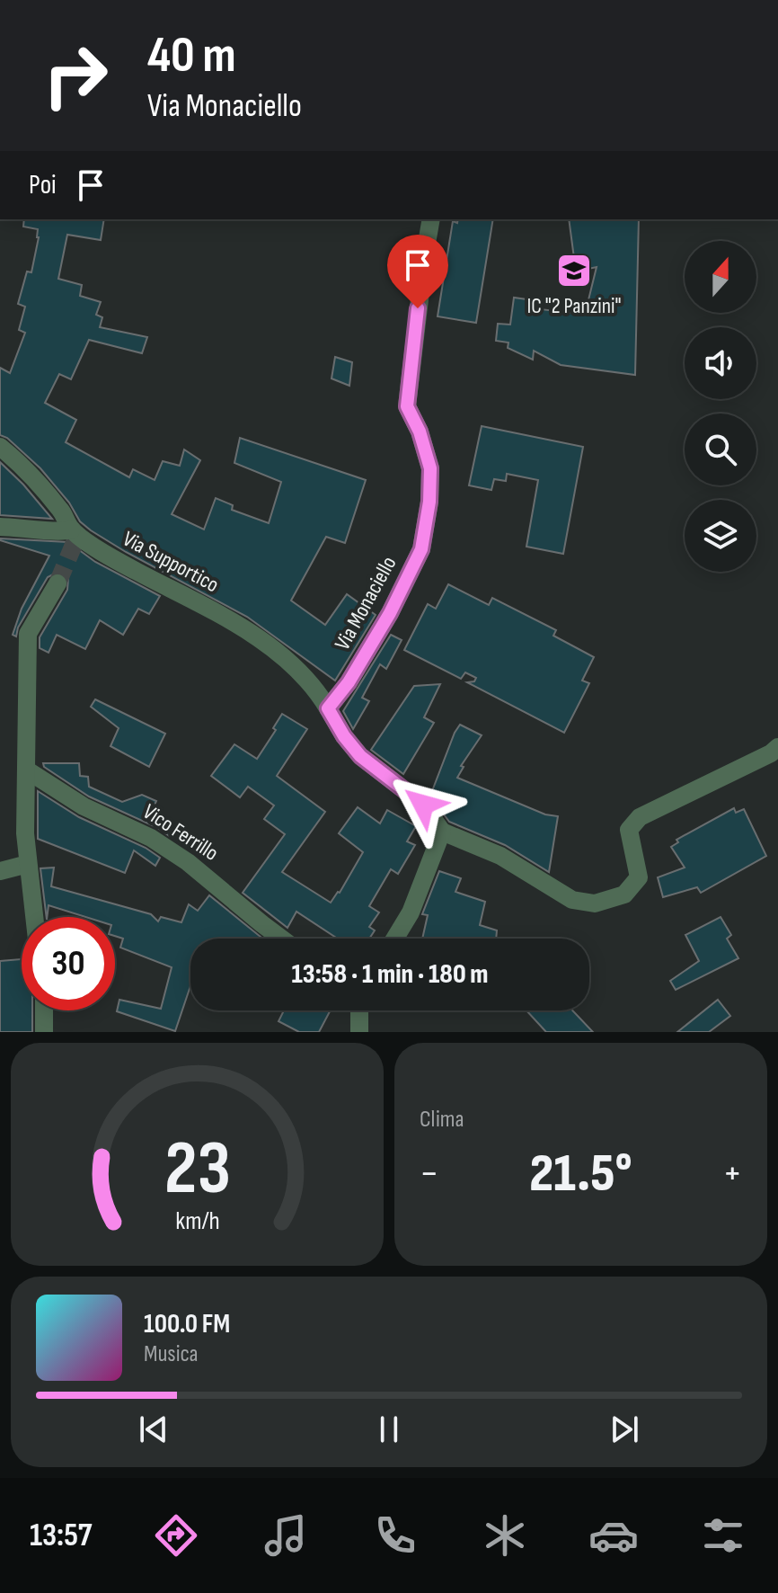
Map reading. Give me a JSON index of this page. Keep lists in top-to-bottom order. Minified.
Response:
{"streets":{"street":["Via Supportico","Via Monaciello","Vico Ferrillo"]},"crossings":[["Via Supportico","Via Monaciello"]],"places":{"school or university":["IC \"2 Panzini\""]},"north":"top","page":{"turn":["40 m","Via Monaciello"],"then":"Poi","limit":"30","trip":"13:58 · 1 min · 180 m","tile":"Clima","heat":["−","21.5°","+"],"song":["100.0 FM","Musica"],"tabs":"13:57","gauge":["23","km/h"]}}
